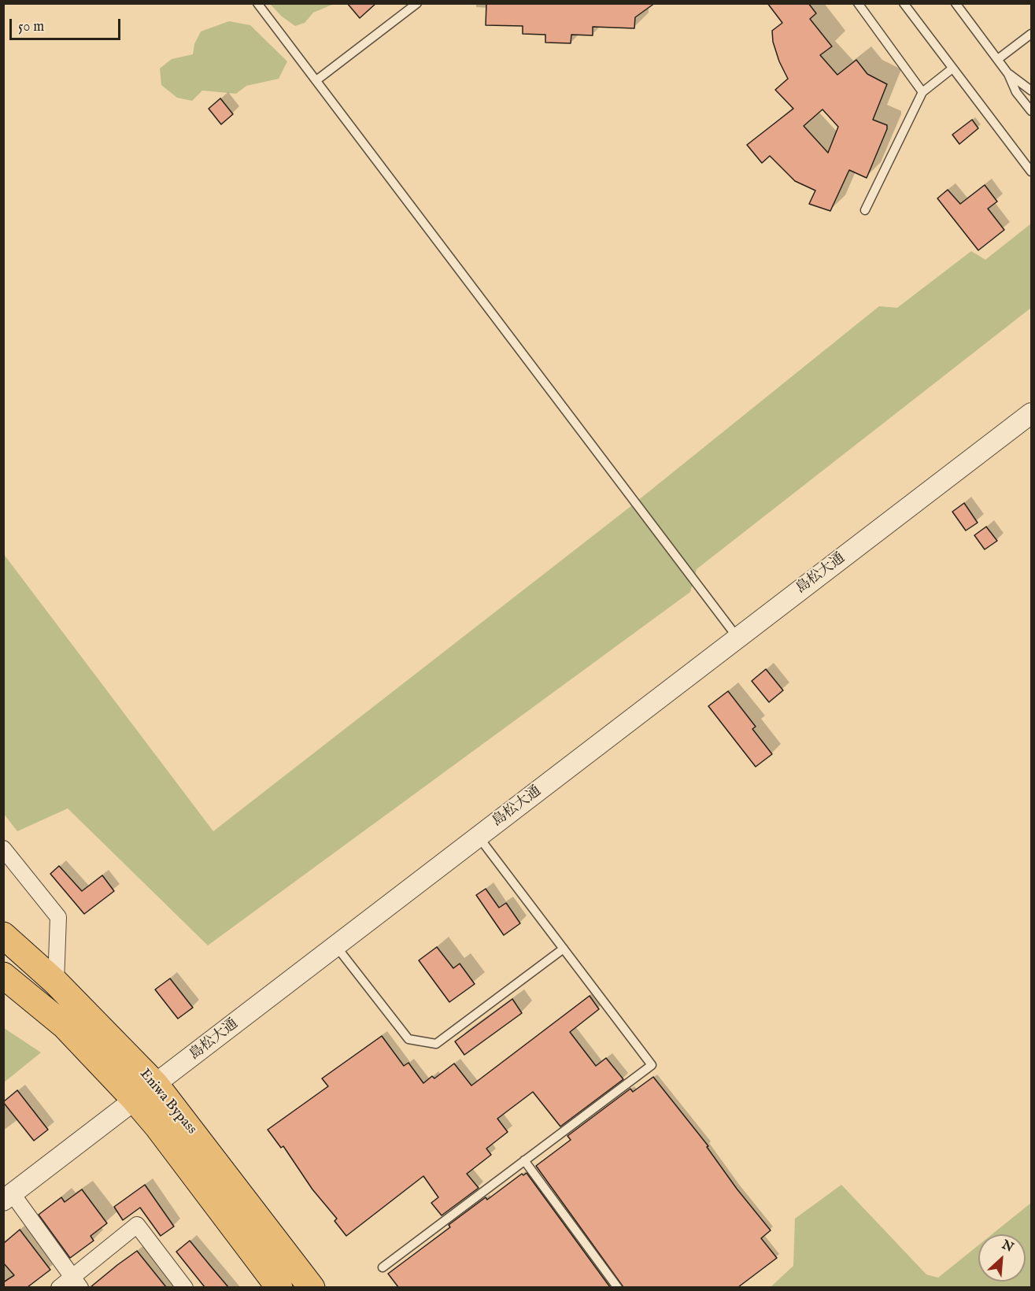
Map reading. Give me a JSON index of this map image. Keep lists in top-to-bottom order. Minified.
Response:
{"streets":{"highway":["Eniwa Bypass"],"street":["島松大通"]},"crossings":[["島松大通","Eniwa Bypass"]],"scale_bar":"50 m","north":"top right"}
